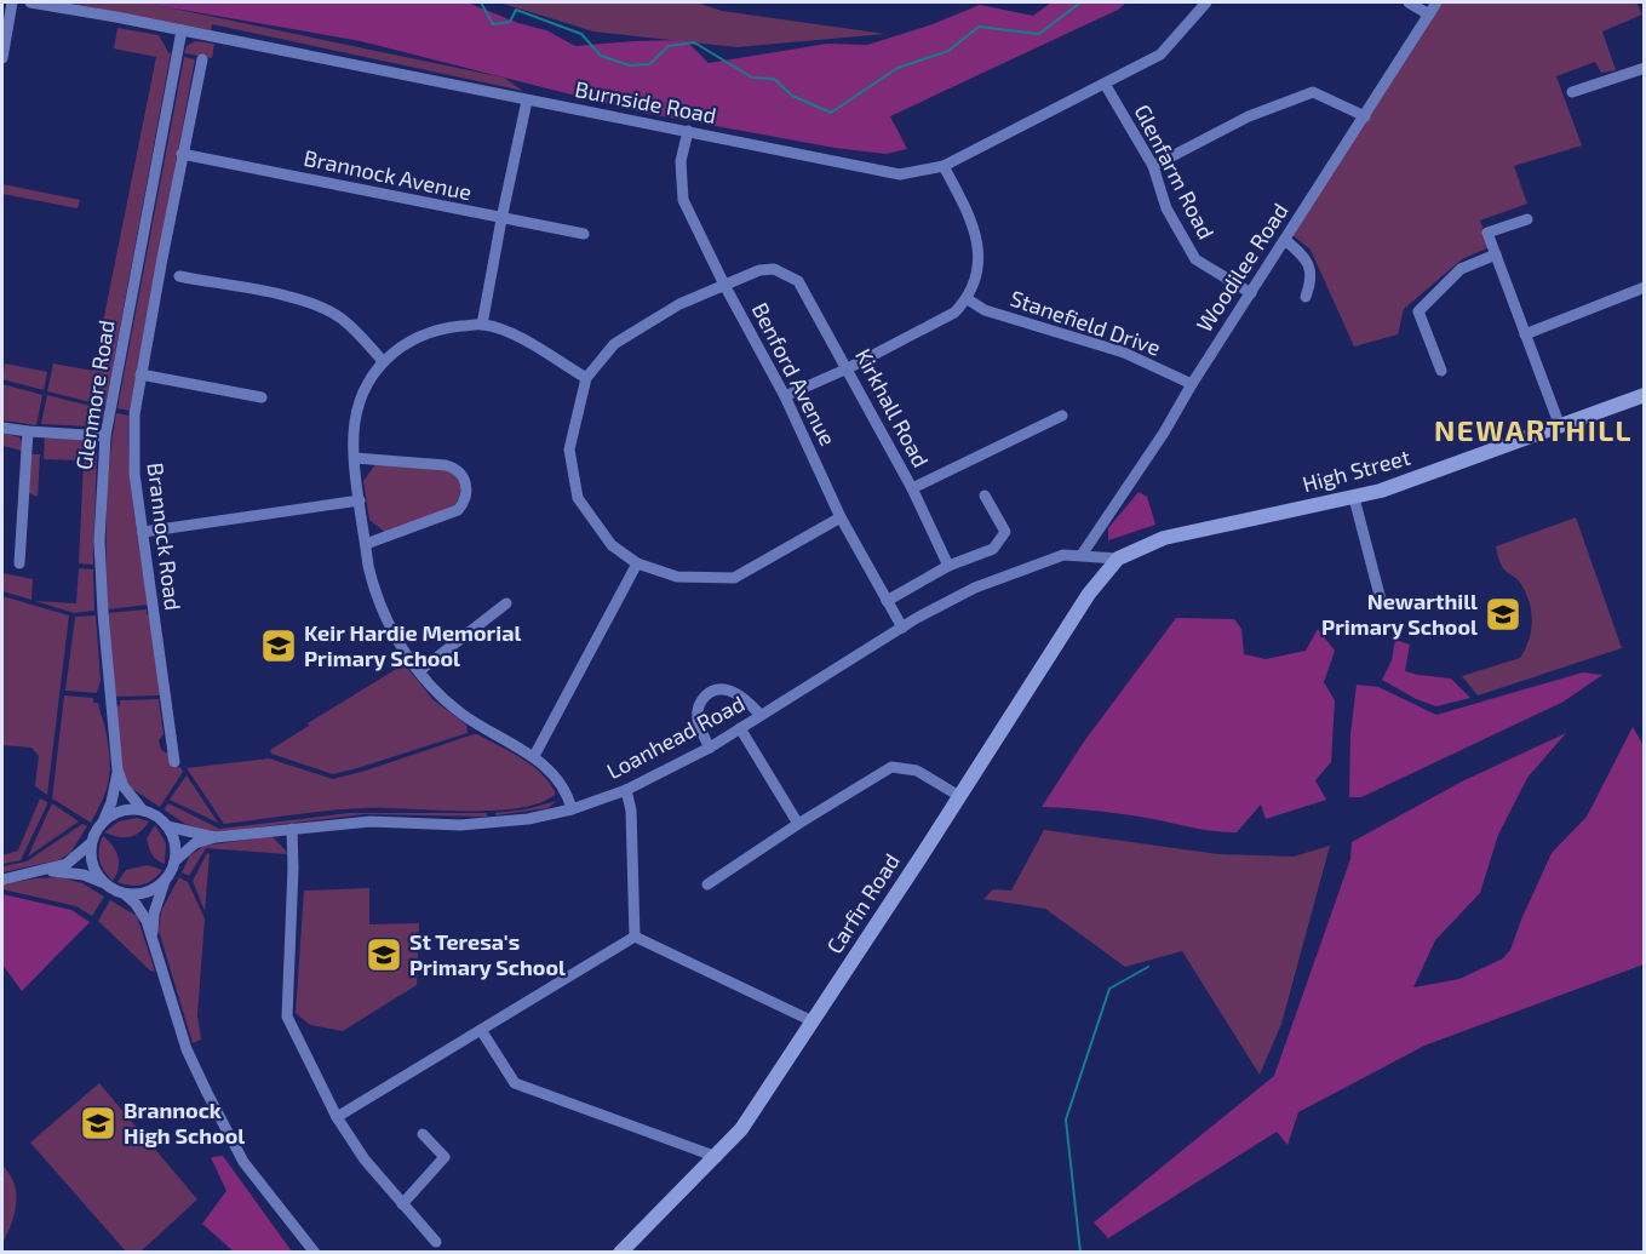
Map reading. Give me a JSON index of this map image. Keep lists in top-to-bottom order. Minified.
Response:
{"streets":{"main road":["High Street","Carfin Road"],"street":["Burnside Road","Glenfarm Road","Brannock Avenue","Woodilee Road","Stanefield Drive","Benford Avenue","Glenmore Road","Kirkhall Road","Brannock Road","Loanhead Road"]},"crossings":[["Burnside Road","Glenfarm Road"],["Burnside Road","Benford Avenue"],["Burnside Road","Glenmore Road"],["Glenfarm Road","Woodilee Road"],["Brannock Avenue","Brannock Road"],["Woodilee Road","Stanefield Drive"],["Woodilee Road","Loanhead Road"],["Benford Avenue","Kirkhall Road"],["Benford Avenue","Loanhead Road"],["Glenmore Road","Loanhead Road"],["High Street","Loanhead Road"],["High Street","Carfin Road"],["Loanhead Road","Carfin Road"]],"districts":["NEWARTHILL"],"places":{"school or university":["Newarthill Primary School","Keir Hardie Memorial Primary School","St Teresa's Primary School","Brannock High School"]}}
